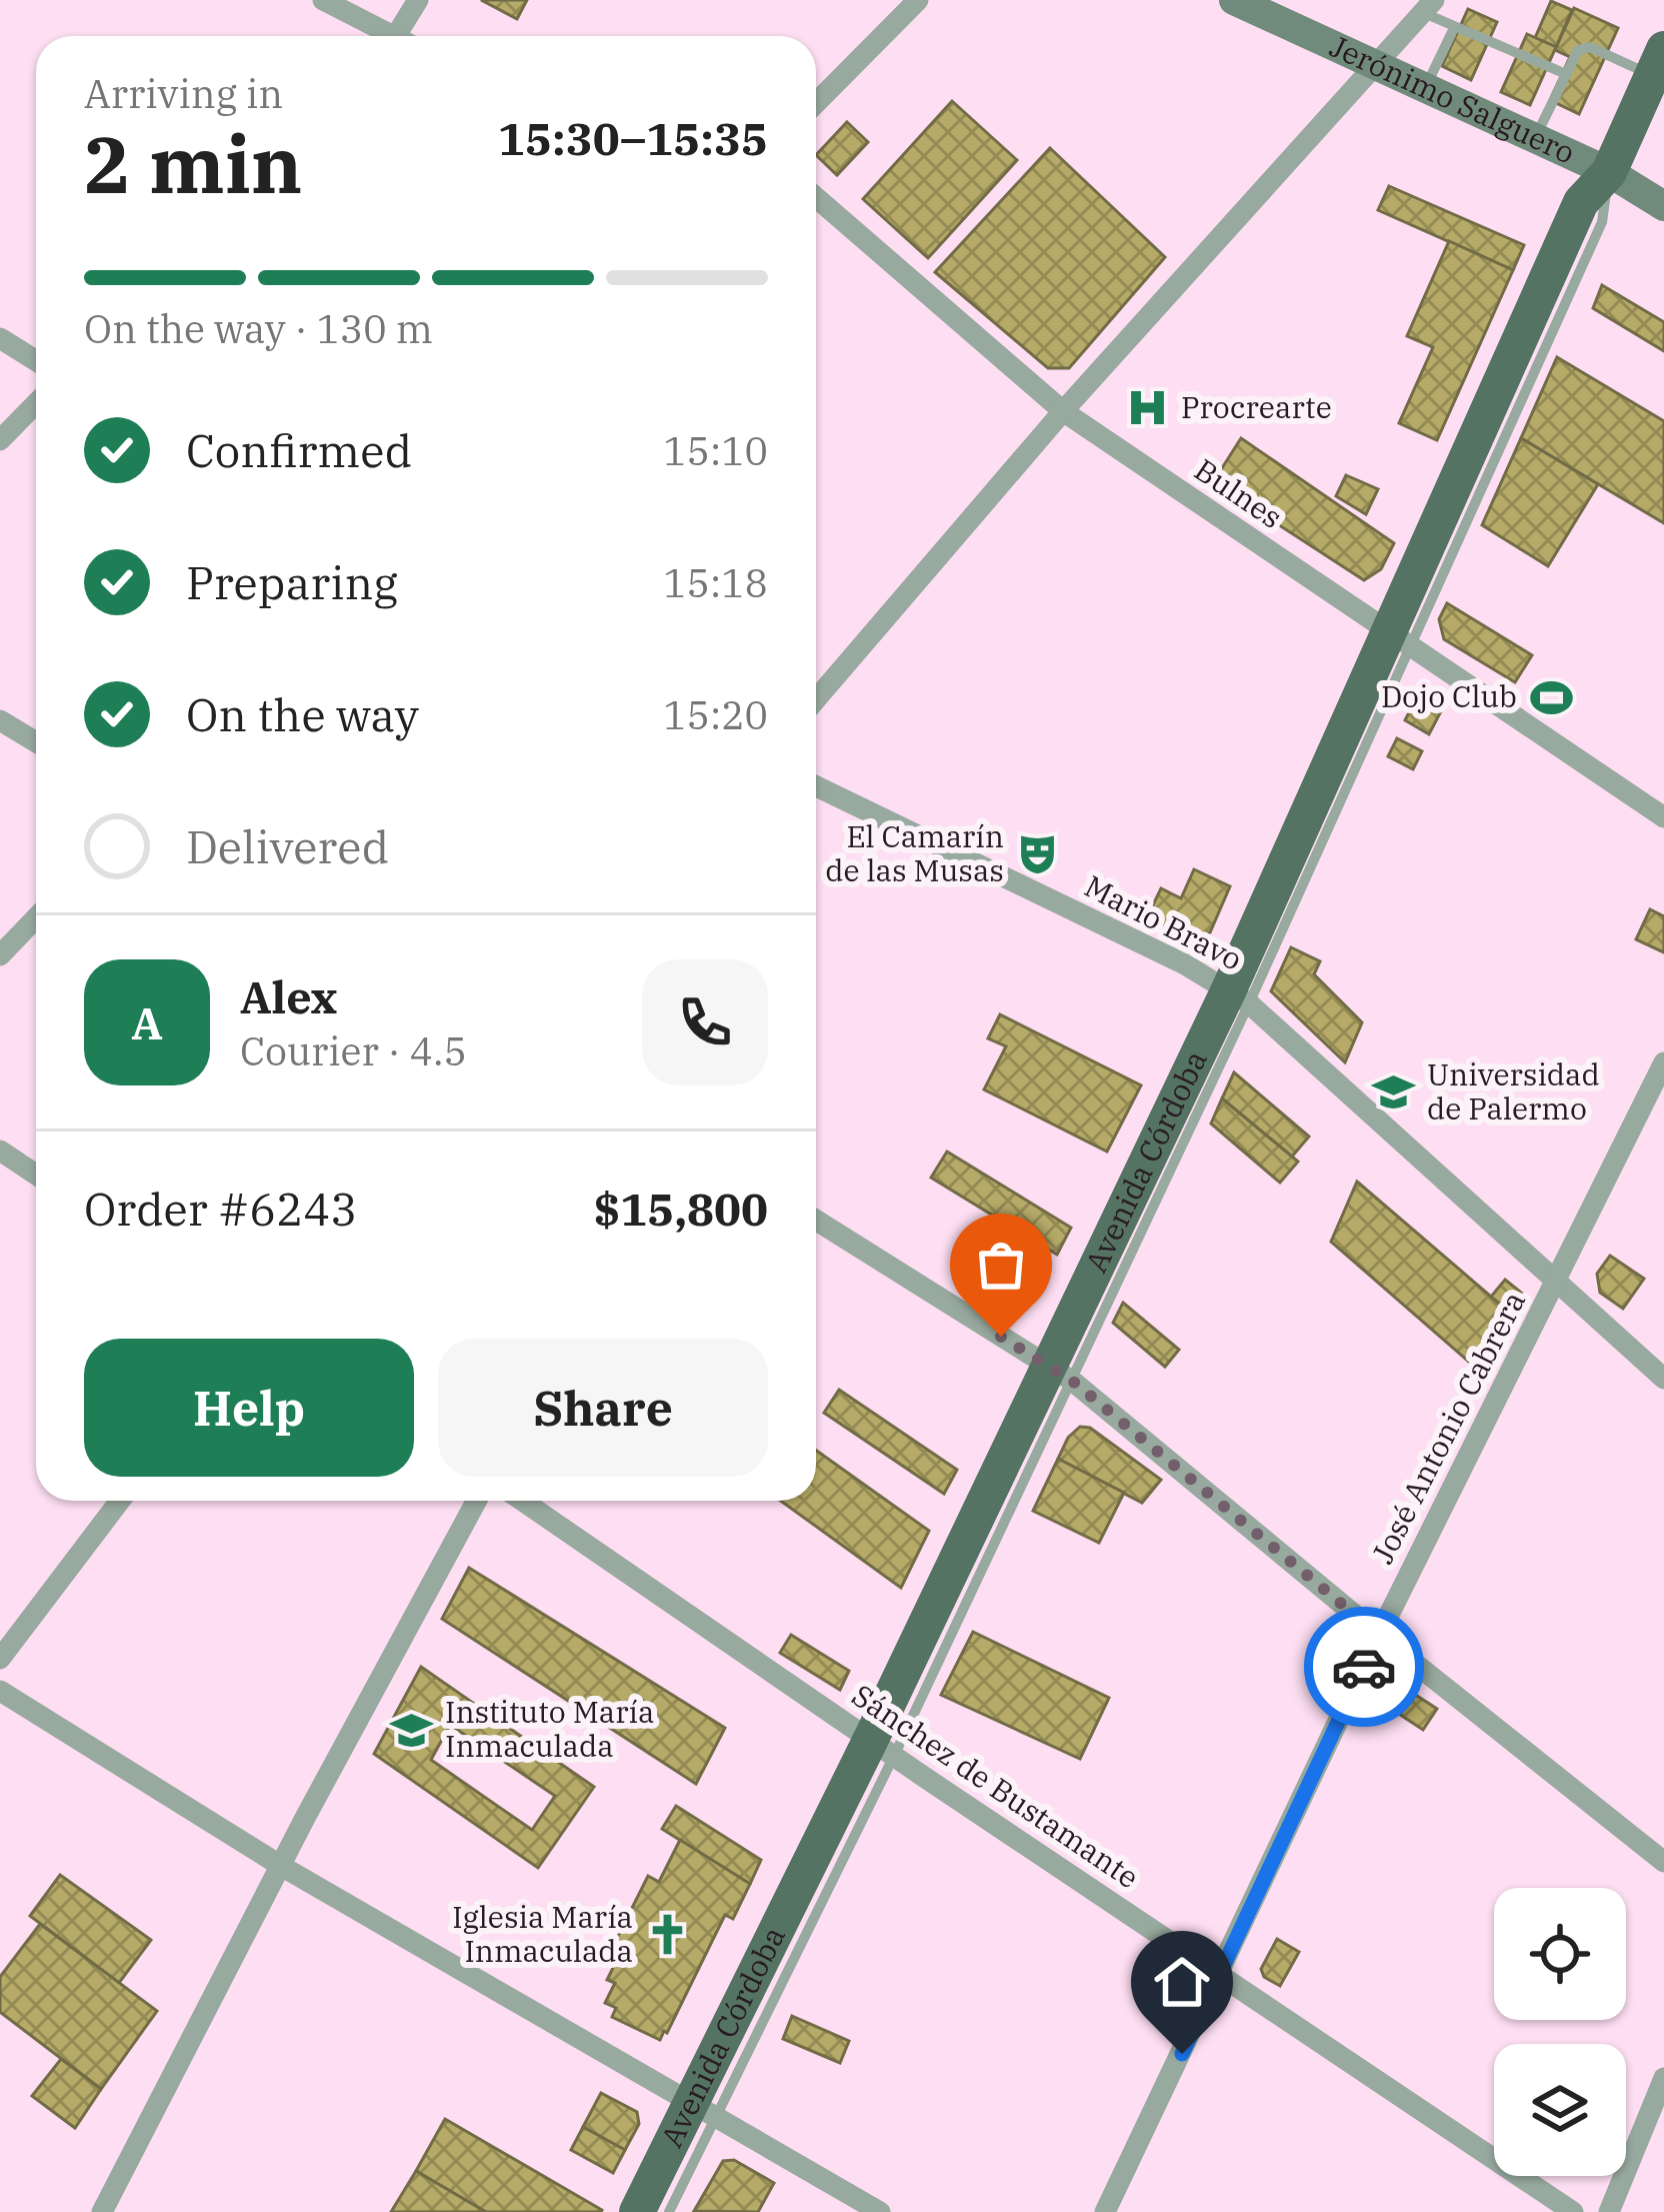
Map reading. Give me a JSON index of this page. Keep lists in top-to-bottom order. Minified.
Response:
{"streets":{"main road":["Avenida Córdoba"],"street":["Jerónimo Salguero","Bulnes","Mario Bravo","José Antonio Cabrera","Sánchez de Bustamante"]},"crossings":[["Jerónimo Salguero","Avenida Córdoba"],["Bulnes","Avenida Córdoba"],["Mario Bravo","Avenida Córdoba"],["Mario Bravo","José Antonio Cabrera"],["Avenida Córdoba","Sánchez de Bustamante"],["José Antonio Cabrera","Sánchez de Bustamante"]],"places":{"hospital":["Procrearte"],"sports":["Dojo Club"],"theatre":["El Camarín de las Musas"],"school or university":["Universidad de Palermo","Instituto María Inmaculada"],"church":["Iglesia María Inmaculada"]},"page":{"heading":["2 min","Arriving in","15:30–15:35"],"panel":["Alex","Courier · 4.5","Order #6243","$15,800"],"bar":"On the way · 130 m","list":[["Confirmed","15:10"],["Preparing","15:18"],["On the way","15:20"],"Delivered"],"round":"A","buttons":["Help","Share"]}}
